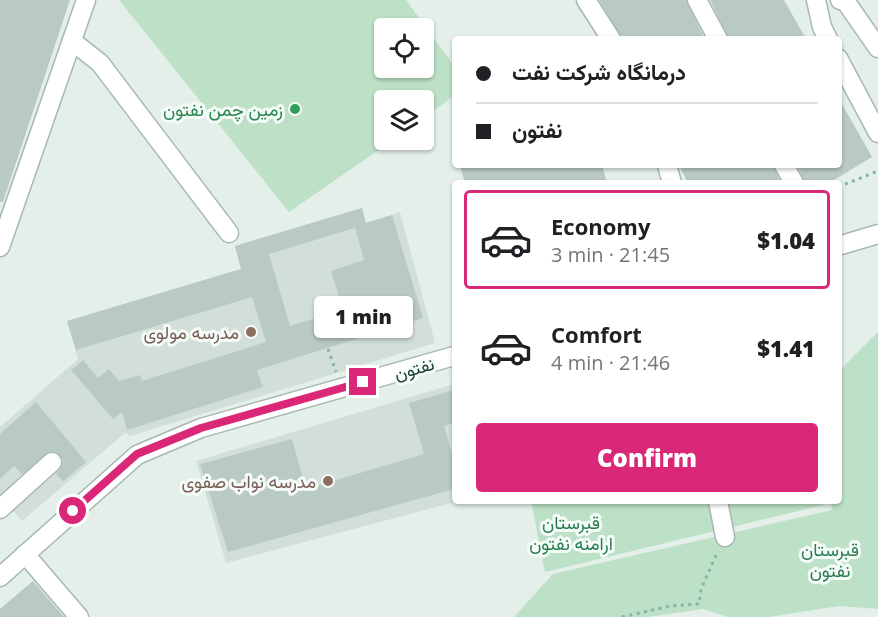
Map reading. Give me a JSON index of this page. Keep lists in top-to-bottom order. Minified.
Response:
{"streets":{"street":["نفتون"]},"parks":["قبرستان ارامنه نفتون","قبرستان نفتون"],"places":["زمین چمن نفتون","مدرسه مولوی","مدرسه نواب صفوی"],"page":{"banner":["درمانگاه شرکت نفت","نفتون"],"list":[{"name":"Economy","note":"3 min · 21:45","value":"$1.04"},{"name":"Comfort","note":"4 min · 21:46","value":"$1.41"}],"bubble":"1 min","buttons":"Confirm"}}
